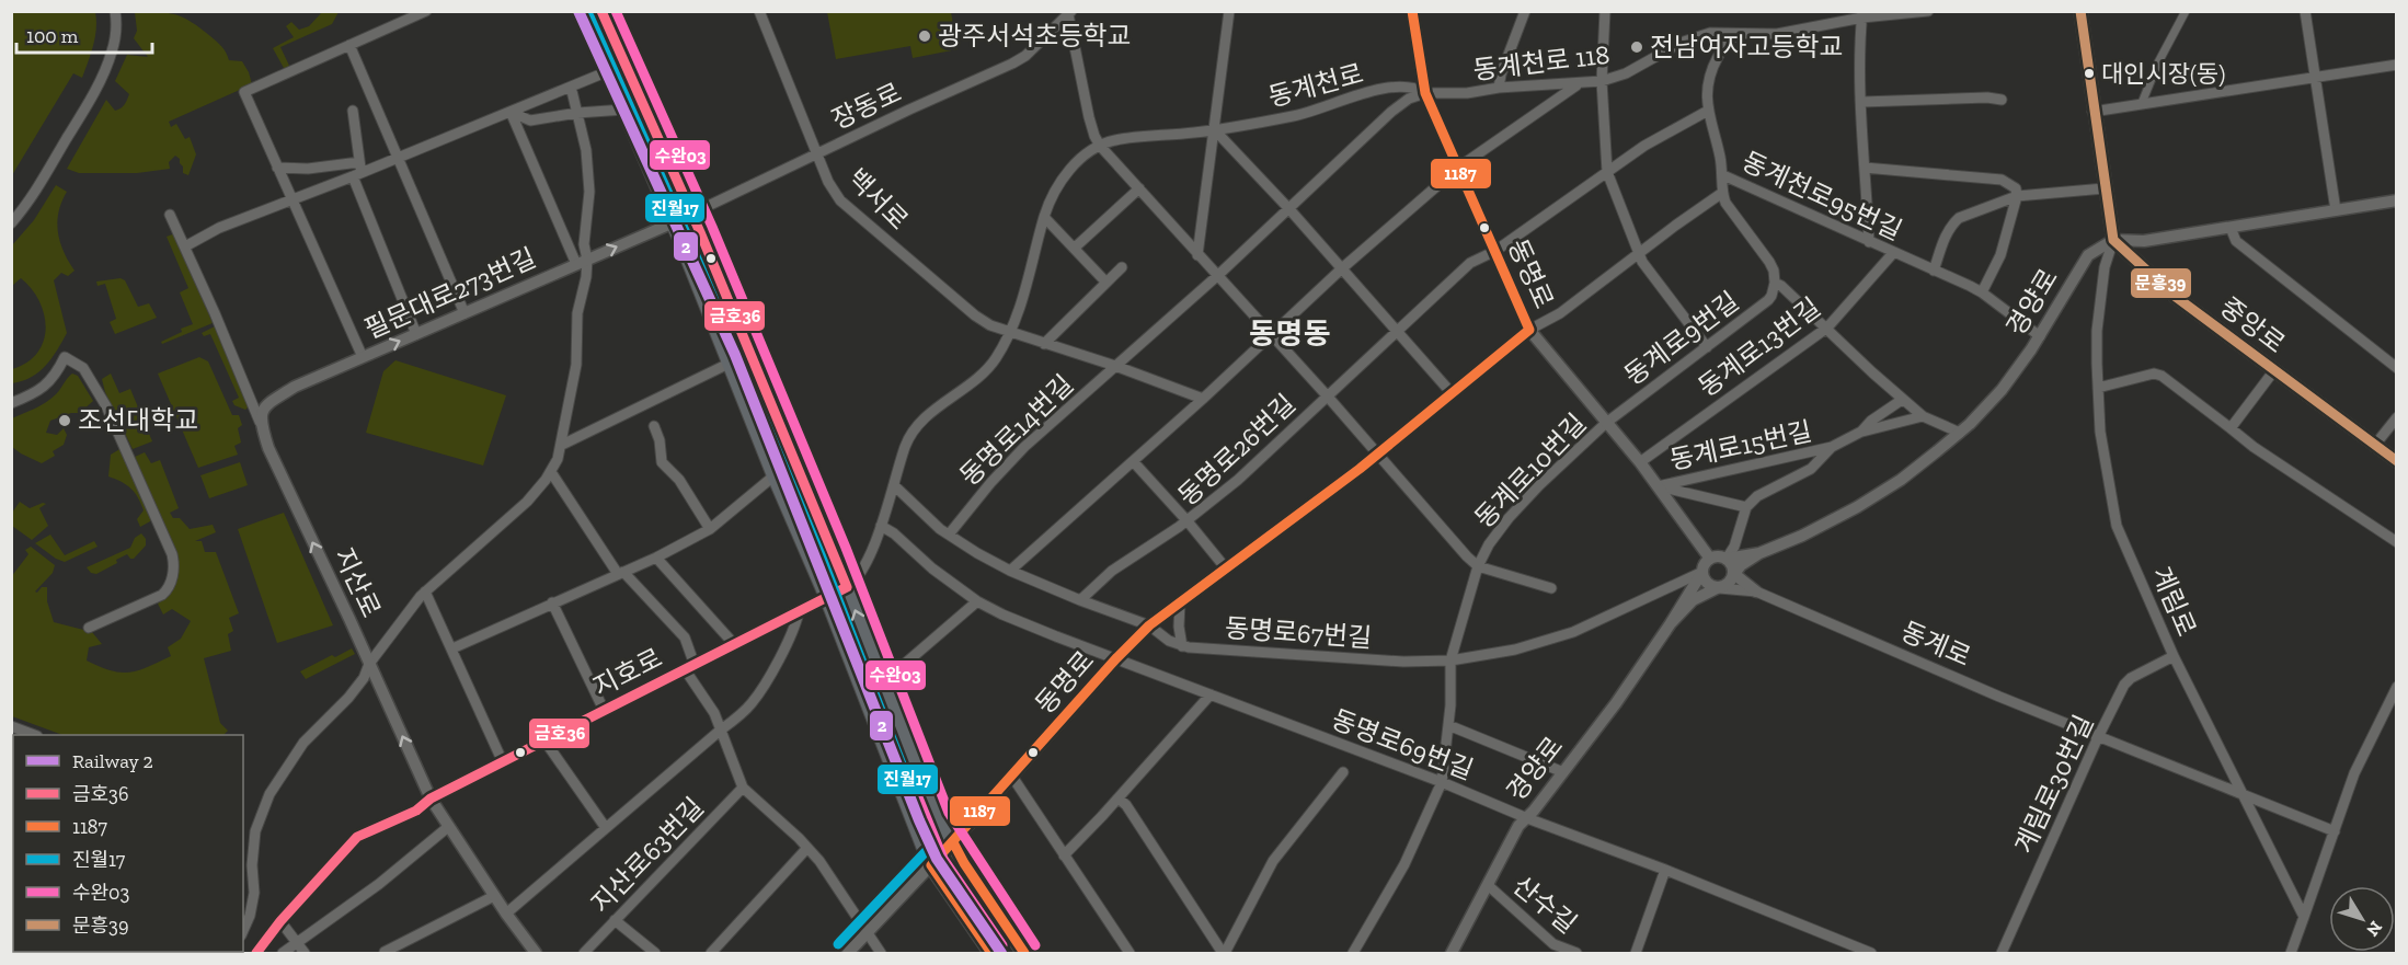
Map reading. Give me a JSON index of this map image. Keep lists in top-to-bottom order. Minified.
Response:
{"streets":{"main road":["중앙로"],"street":["동계천로 118","동계천로","장동로","동계천로95번길","백서로","동명로","필문대로273번길","경양로","동계로9번길","동계로13번길","동명로14번길","동계로15번길","동명로26번길","동계로10번길","지산로","계림로","동명로67번길","동계로","지호로","동명로69번길","계림로30번길","지산로63번길","산수길"]},"crossings":[["동계천로 118","동계천로"],["동계천로 118","동계천로95번길"],["동계천로 118","동명로"],["동계천로 118","동명로14번길"],["동계천로","장동로"],["동계천로","백서로"],["동계천로","동명로"],["동계천로","동명로14번길"],["동계천로","지호로"],["동계천로","동명로69번길"],["장동로","백서로"],["장동로","필문대로273번길"],["동계천로95번길","경양로"],["동계천로95번길","동계로13번길"],["동계천로95번길","동명로26번길"],["동명로","동명로14번길"],["동명로","동명로26번길"],["동명로","동명로67번길"],["동명로","동명로69번길"],["필문대로273번길","지산로"],["경양로","중앙로"],["경양로","계림로"],["경양로","동명로67번길"],["경양로","동계로"],["경양로","동명로69번길"],["경양로","산수길"],["중앙로","계림로"],["동계로9번길","동계로10번길"],["동계로10번길","동명로67번길"],["지산로","지호로"],["계림로","동계로"],["계림로","계림로30번길"],["동명로67번길","동계로"],["동계로","계림로30번길"]],"districts":["동명동"],"places":["광주서석초등학교","전남여자고등학교","대인시장(동)","조선대학교"],"lines":["rail line 2","transit line 금호36","transit line 1187","transit line 수완03","transit line 문흥39","transit line 진월17"],"legend":["Railway 2","금호36","1187","진월17","수완03","문흥39"],"scale_bar":"100 m","north":"bottom right"}
